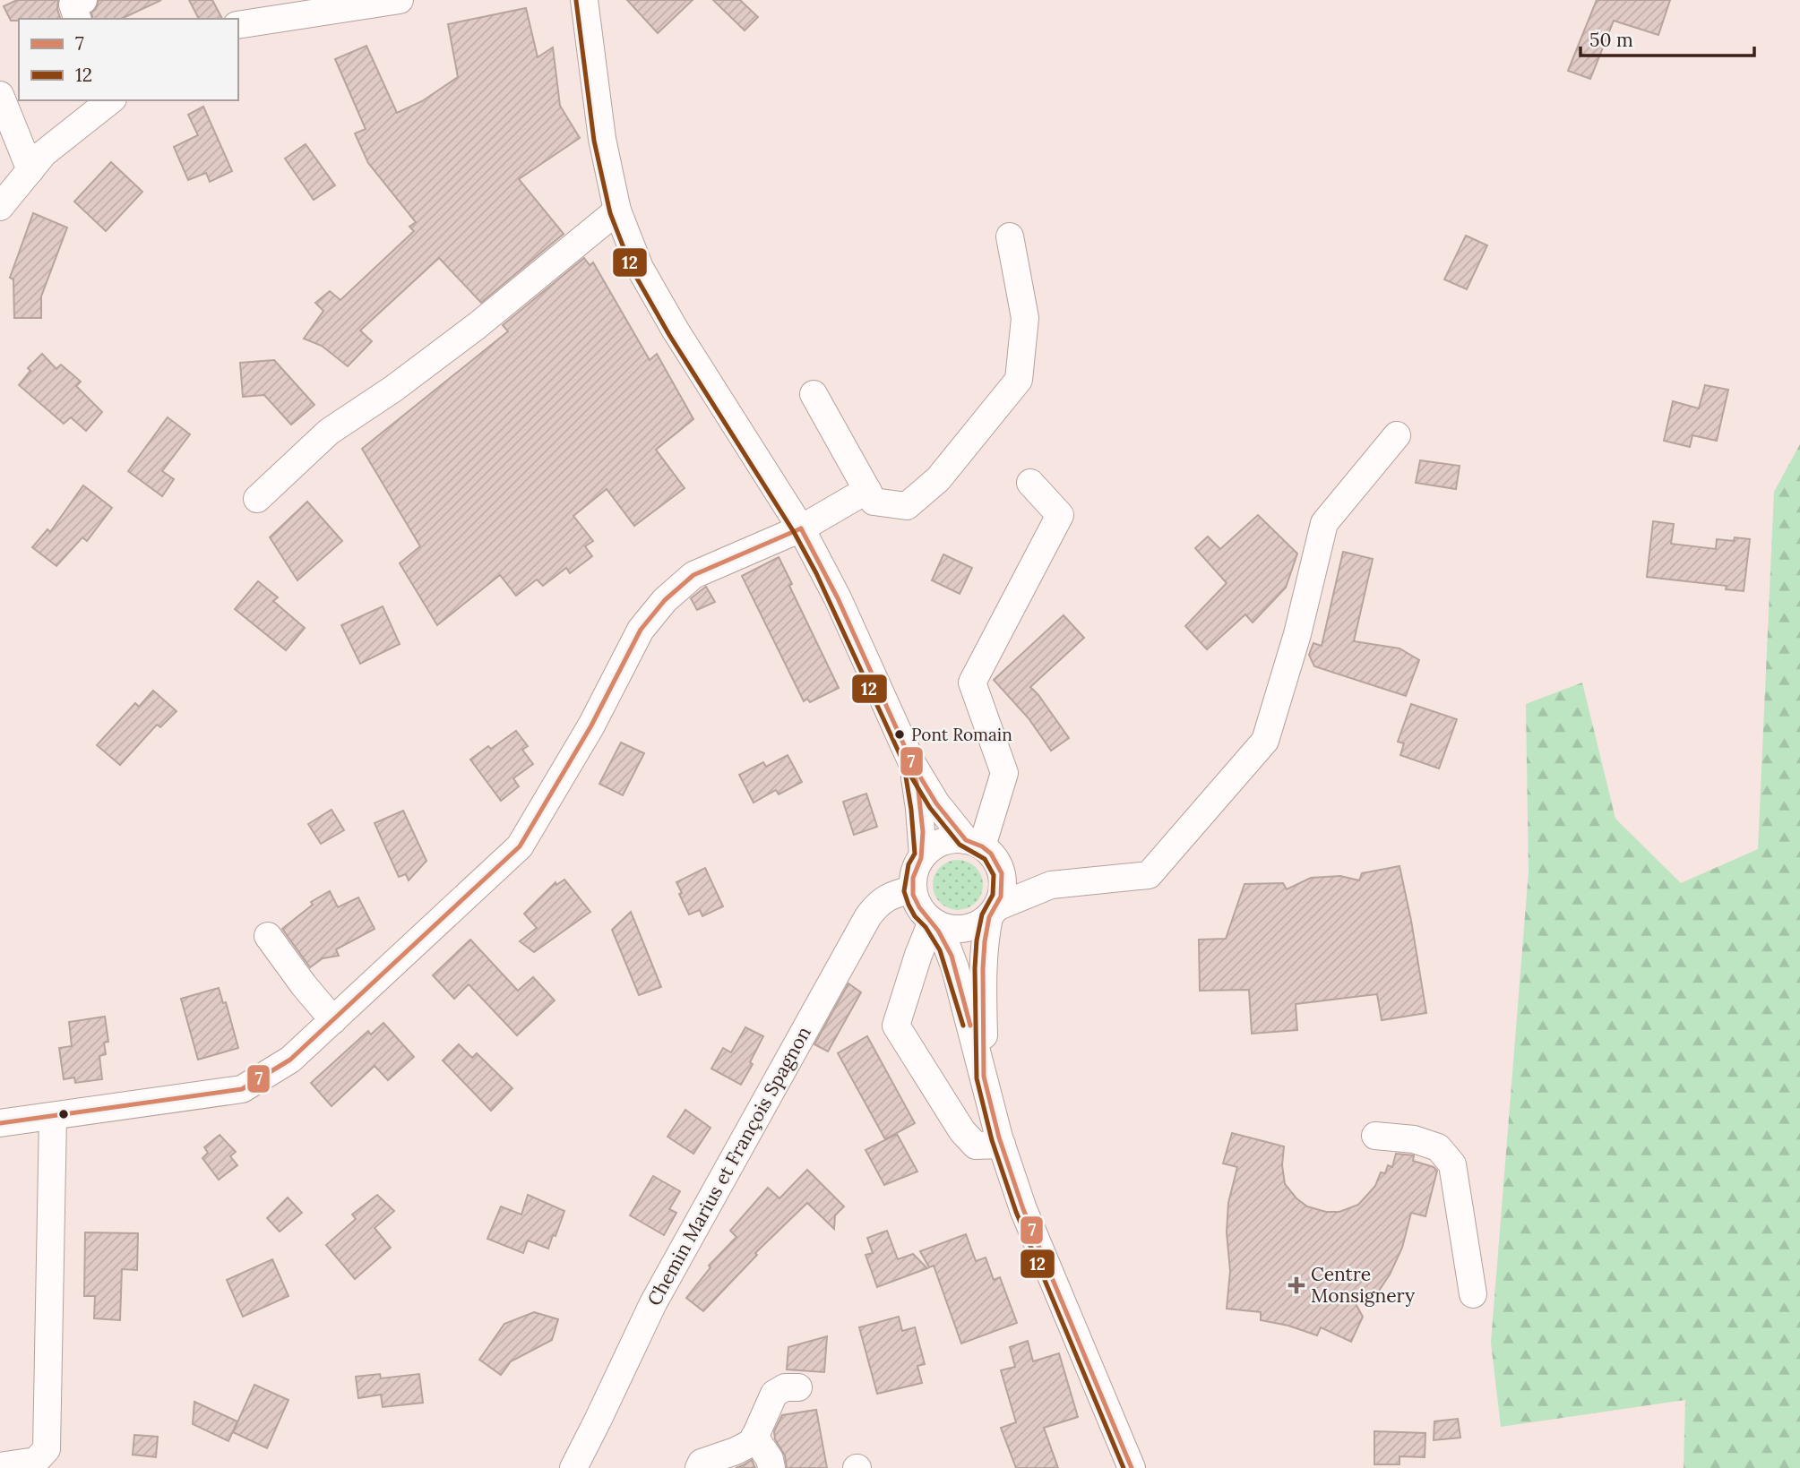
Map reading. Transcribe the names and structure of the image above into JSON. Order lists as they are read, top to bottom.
{
  "streets": {
    "street": ["Chemin Marius et François Spagnon"]
  },
  "places": {
    "other": ["Pont Romain"],
    "health": ["Centre Monsignery"]
  },
  "lines": ["transit line 12", "transit line 7"],
  "legend": ["7", "12"],
  "scale_bar": "50 m"
}
